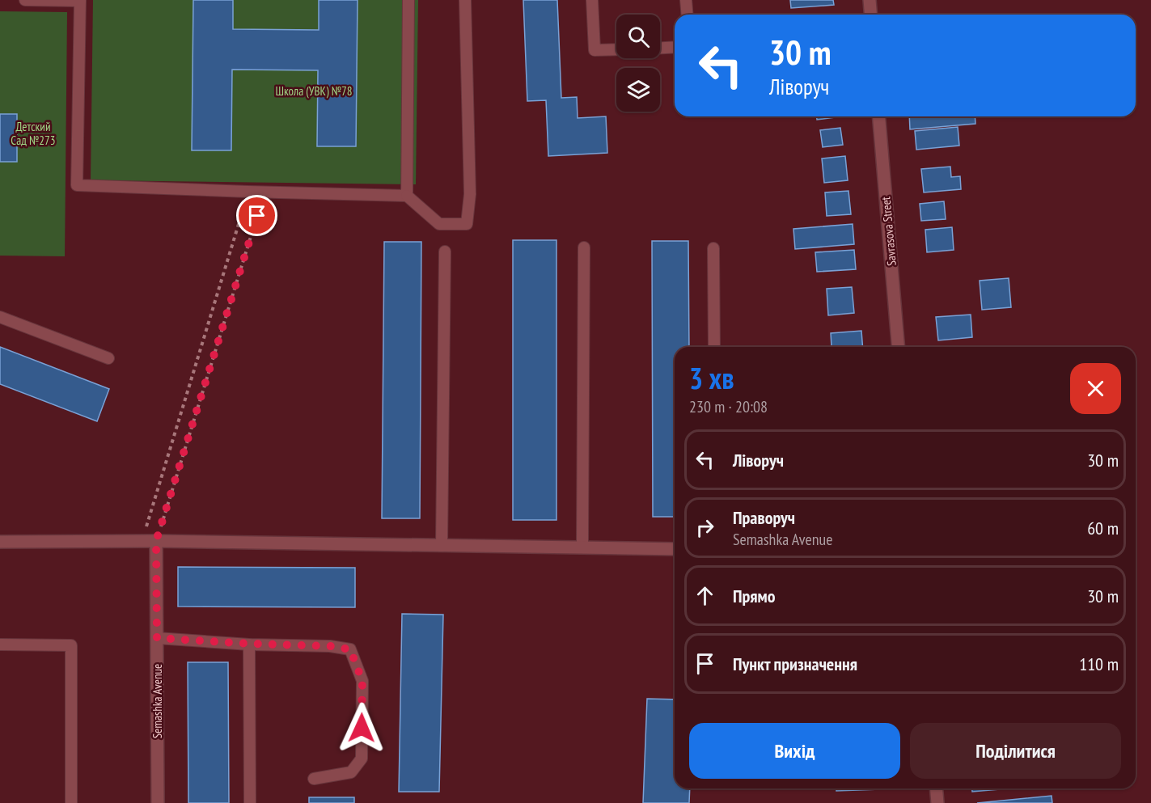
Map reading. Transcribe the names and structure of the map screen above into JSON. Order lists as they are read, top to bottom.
{
  "streets": {
    "street": ["Savrasova Street", "Semashka Avenue"]
  },
  "parks": ["Школа (УВК) №78", "Детский Сад №273"],
  "page": {
    "turn": ["30 m", "Ліворуч"],
    "heading": ["3 хв", "230 m · 20:08"],
    "list": [
      {
        "name": "Ліворуч",
        "value": "30 m"
      },
      {
        "name": "Праворуч",
        "note": "Semashka Avenue",
        "value": "60 m"
      },
      {
        "name": "Прямо",
        "value": "30 m"
      },
      {
        "name": "Пункт призначення",
        "value": "110 m"
      }
    ],
    "buttons": ["Вихід", "Поділитися"]
  }
}
